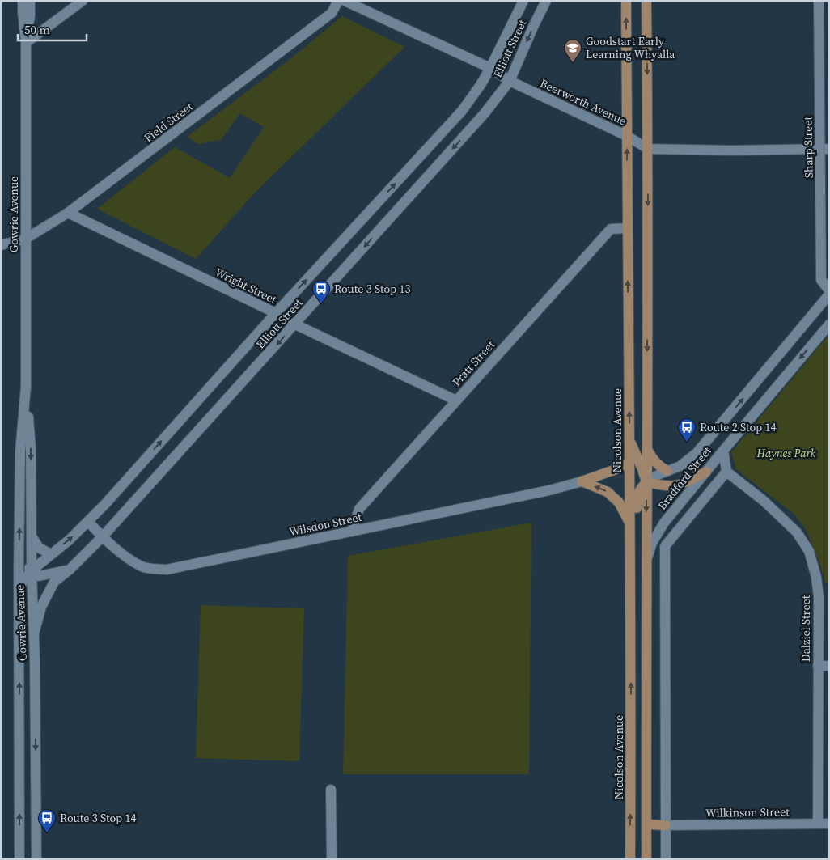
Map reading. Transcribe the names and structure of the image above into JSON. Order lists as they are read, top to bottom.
{
  "streets": {
    "main road": ["Nicolson Avenue"],
    "street": [
      "Elliott Street",
      "Beerworth Avenue",
      "Field Street",
      "Sharp Street",
      "Gowrie Avenue",
      "Wright Street",
      "Pratt Street",
      "Bradford Street",
      "Wilsdon Street",
      "Dalziel Street",
      "Wilkinson Street"
    ]
  },
  "crossings": [
    ["Elliott Street", "Beerworth Avenue"],
    ["Elliott Street", "Gowrie Avenue"],
    ["Elliott Street", "Wright Street"],
    ["Elliott Street", "Wilsdon Street"],
    ["Beerworth Avenue", "Nicolson Avenue"],
    ["Field Street", "Gowrie Avenue"],
    ["Field Street", "Wright Street"],
    ["Wright Street", "Pratt Street"],
    ["Pratt Street", "Nicolson Avenue"],
    ["Pratt Street", "Wilsdon Street"],
    ["Dalziel Street", "Wilkinson Street"]
  ],
  "parks": ["Haynes Park"],
  "places": {
    "school or university": ["Goodstart Early Learning Whyalla"],
    "bus stop": ["Route 3 Stop 13", "Route 2 Stop 14", "Route 3 Stop 14"]
  },
  "scale_bar": "50 m"
}
